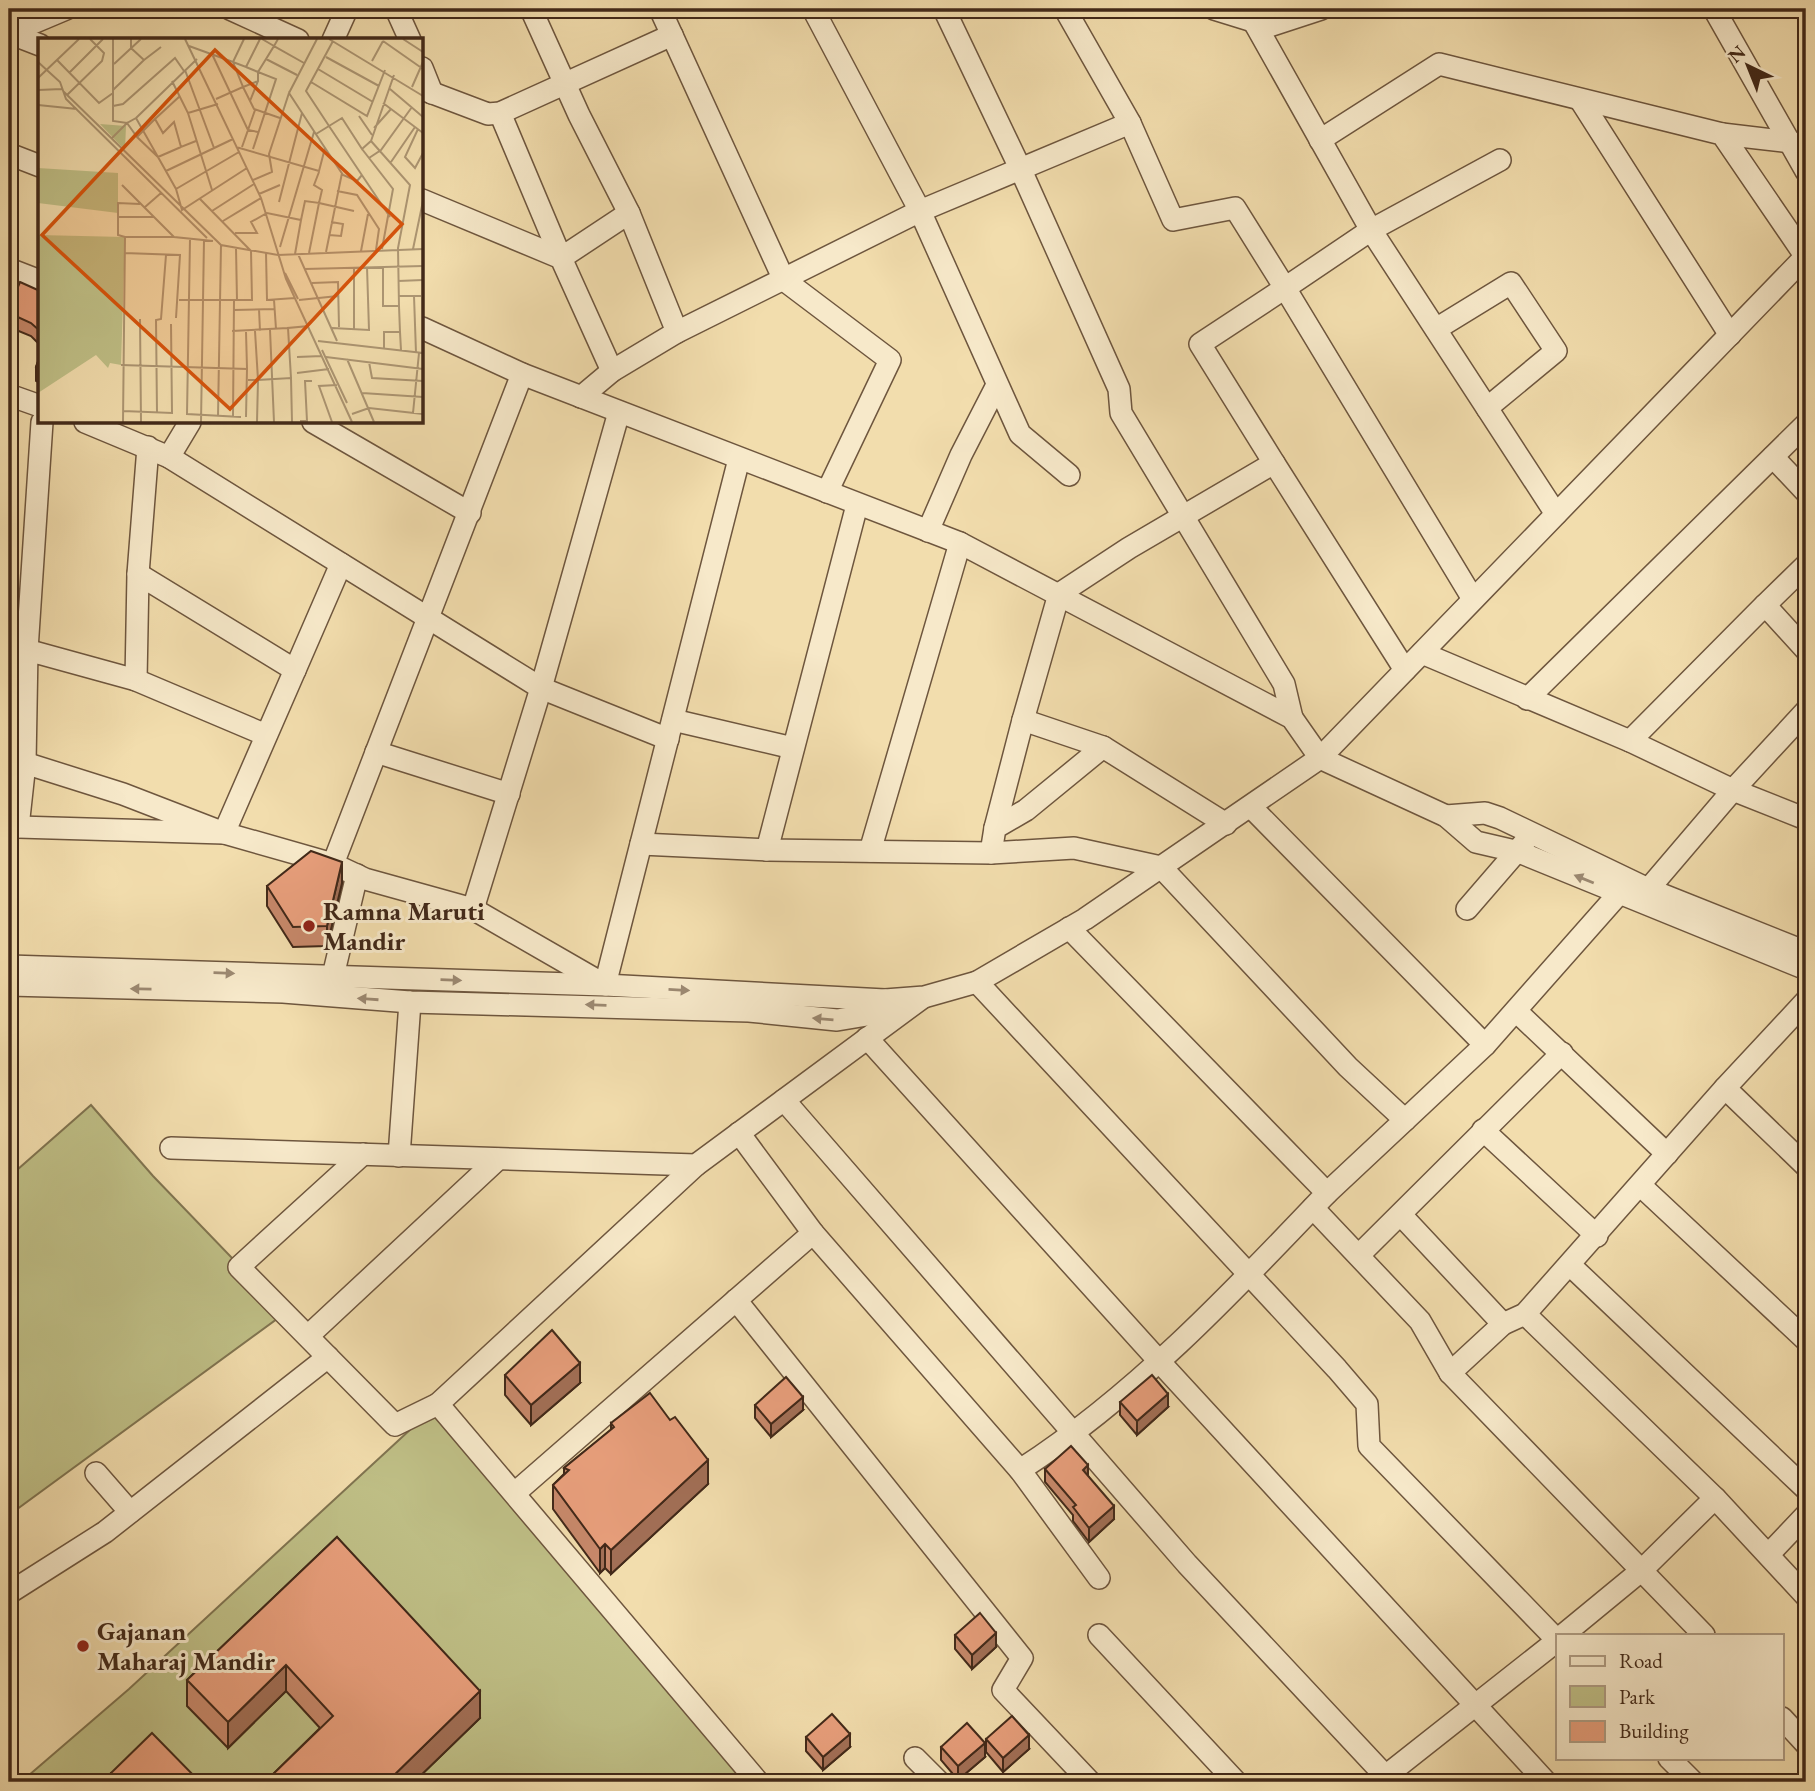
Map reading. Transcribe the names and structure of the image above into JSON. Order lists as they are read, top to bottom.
{
  "places": ["Ramna Maruti Mandir", "Gajanan Maharaj Mandir"],
  "legend": ["Road", "Park", "Building"],
  "north": "top left"
}
